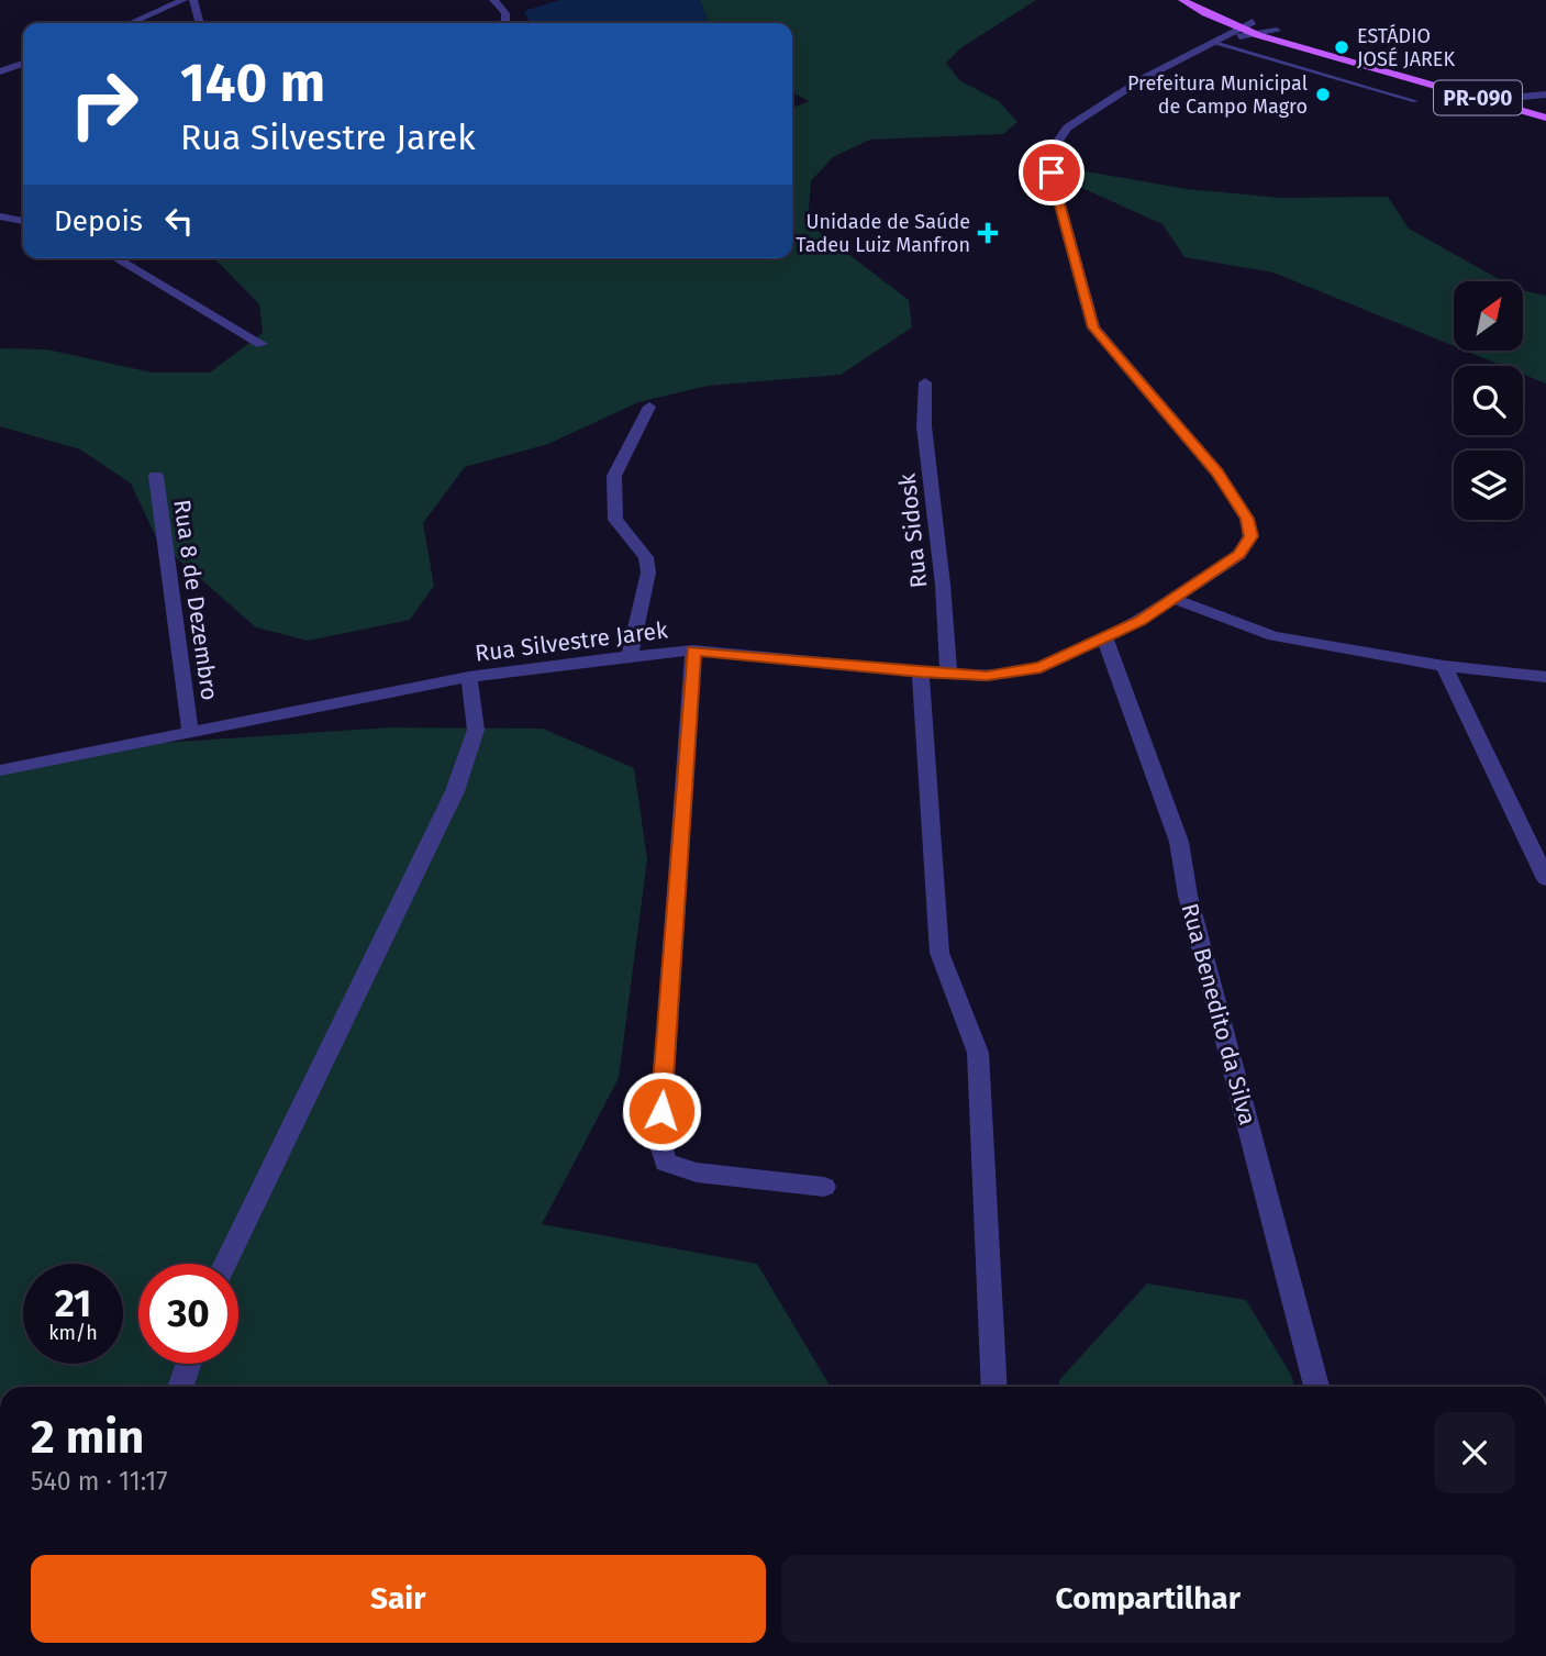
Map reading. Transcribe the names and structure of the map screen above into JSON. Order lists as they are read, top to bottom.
{
  "streets": {
    "main road": ["PR-090"],
    "street": [
      "Rua Sidosk",
      "Rua 8 de Dezembro",
      "Rua Silvestre Jarek",
      "Rua Benedito da Silva"
    ]
  },
  "crossings": [
    ["PR-090", "Rua Silvestre Jarek"],
    ["Rua Sidosk", "Rua Silvestre Jarek"],
    ["Rua 8 de Dezembro", "Rua Silvestre Jarek"],
    ["Rua Silvestre Jarek", "Rua Benedito da Silva"]
  ],
  "places": {
    "other": ["ESTÁDIO JOSÉ JAREK", "Prefeitura Municipal de Campo Magro"],
    "health": ["Unidade de Saúde Tadeu Luiz Manfron"]
  },
  "north": "top right",
  "page": {
    "turn": ["140 m", "Rua Silvestre Jarek"],
    "then": "Depois",
    "speed": "21 km/h",
    "limit": "30",
    "heading": ["2 min", "540 m · 11:17"],
    "buttons": ["Sair", "Compartilhar"]
  }
}
